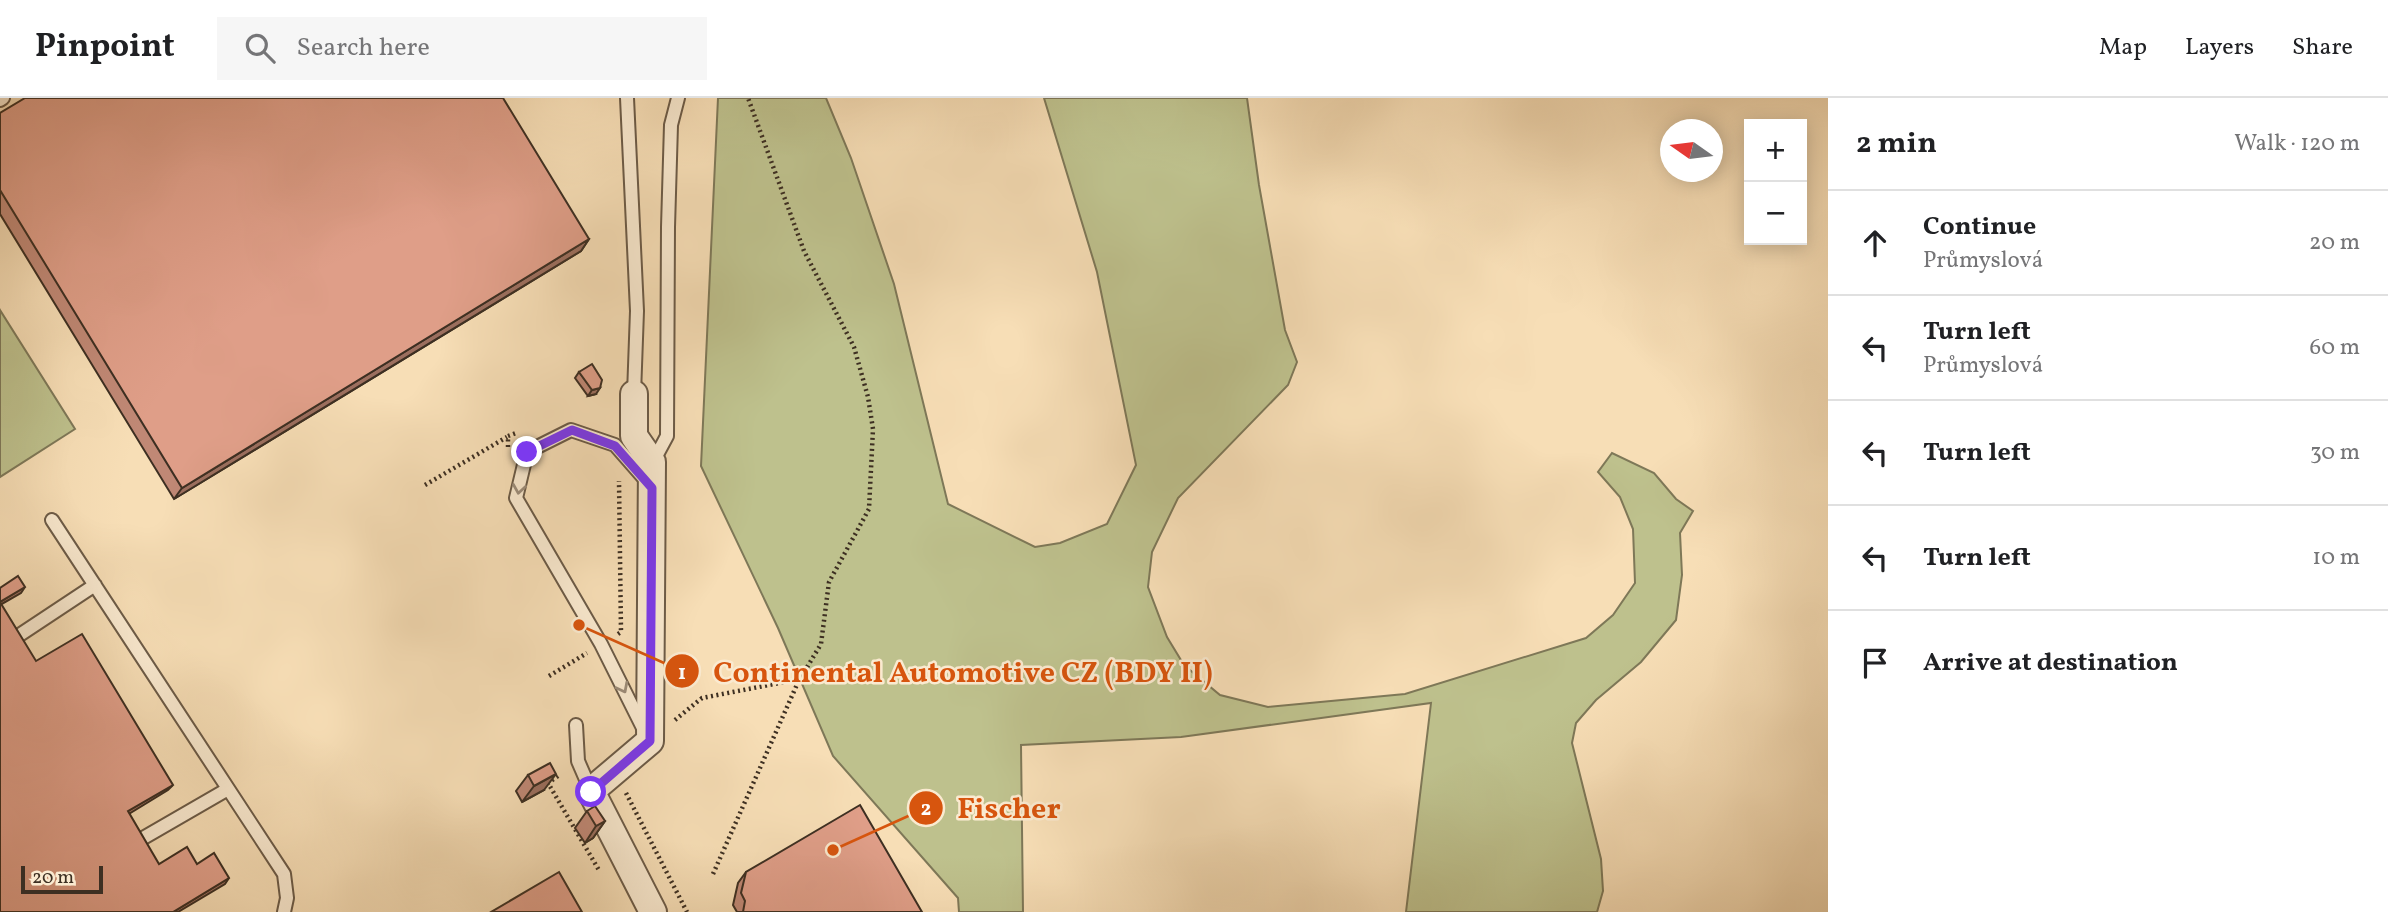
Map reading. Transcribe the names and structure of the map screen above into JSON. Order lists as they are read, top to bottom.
{
  "places": ["Continental Automotive CZ (BDY II)", "Fischer"],
  "scale_bar": "20 m",
  "north": "left",
  "page": {
    "header": "Pinpoint",
    "search": "Search here",
    "nav": ["Map", "Layers", "Share"],
    "heading": ["2 min", "Walk · 120 m"],
    "map_buttons": ["+", "−"],
    "list": [
      ["Continue", "Průmyslová", "20 m"],
      ["Turn left", "Průmyslová", "60 m"],
      ["Turn left", "30 m"],
      ["Turn left", "10 m"],
      "Arrive at destination"
    ],
    "scale": "20 m"
  }
}
